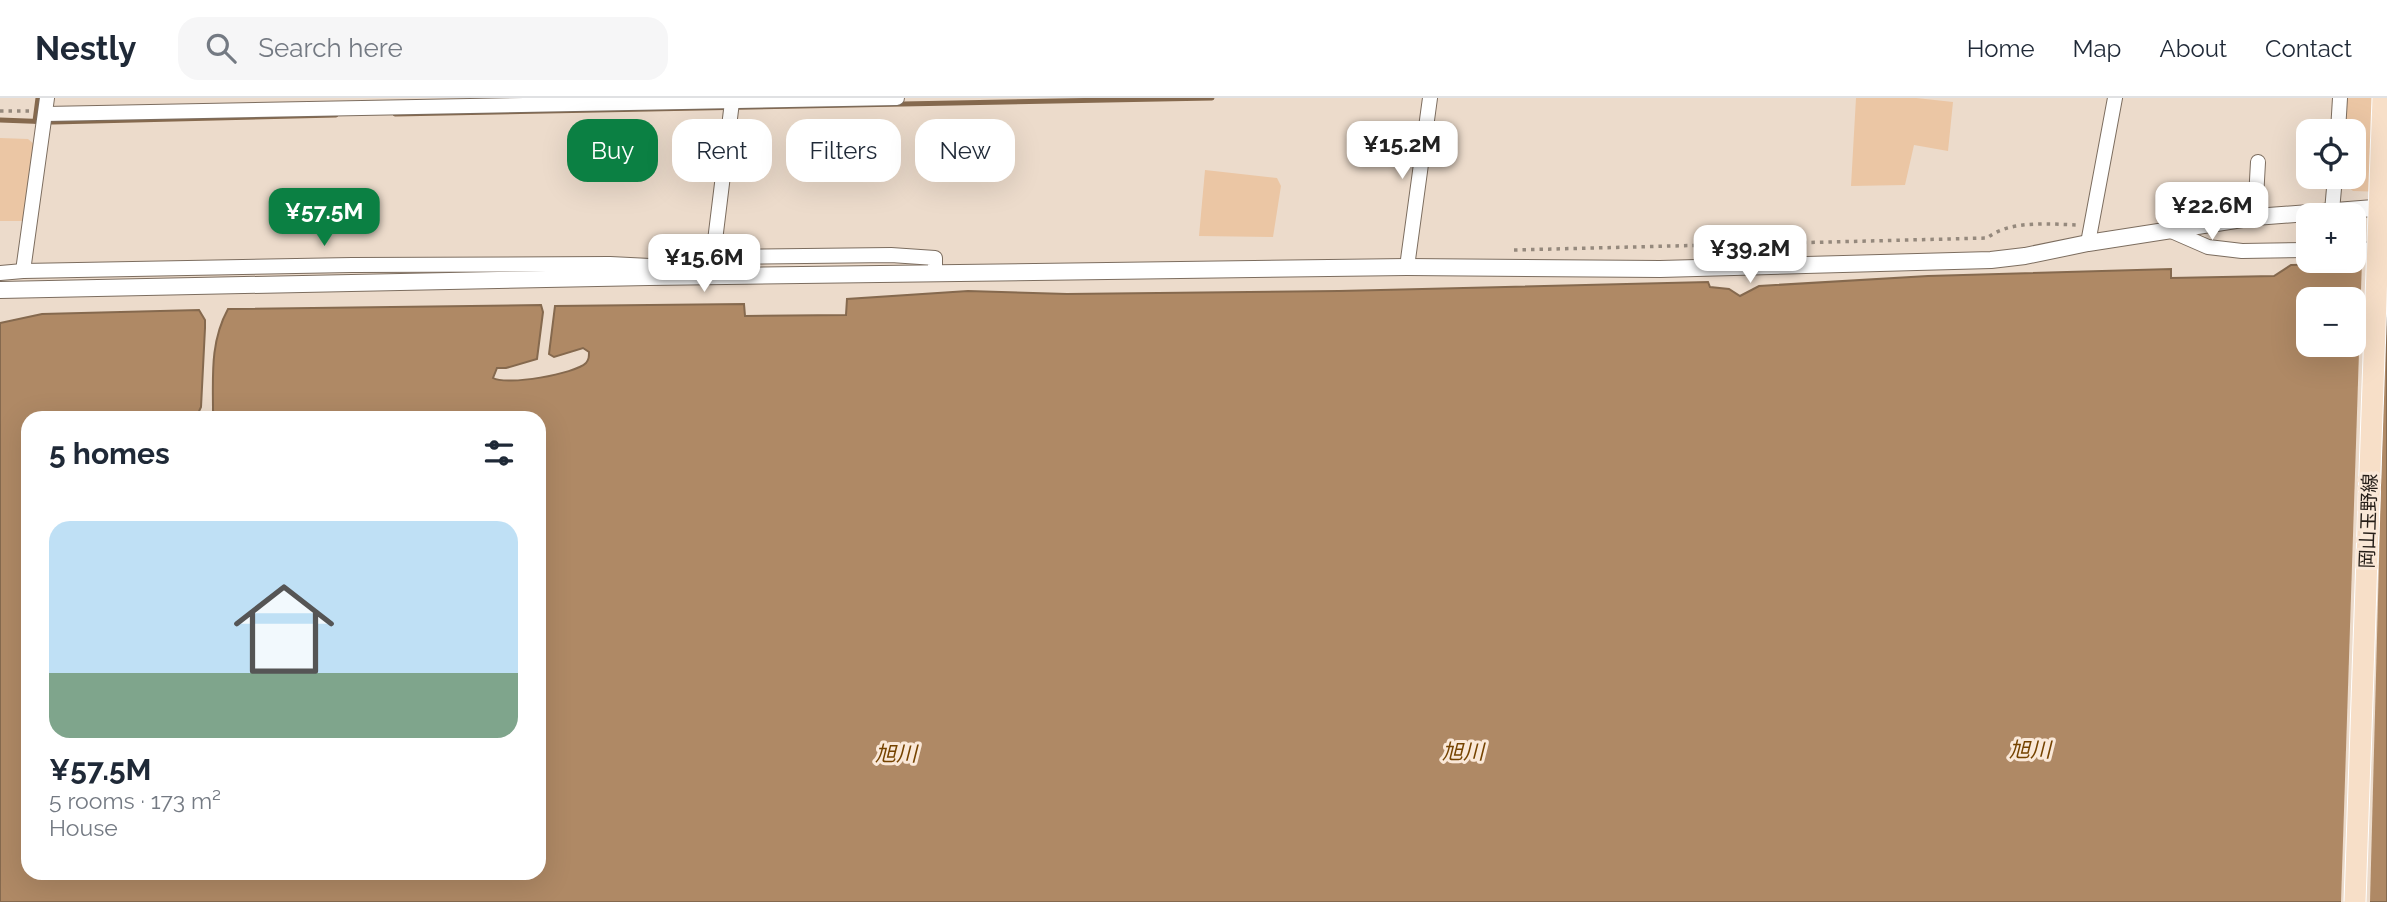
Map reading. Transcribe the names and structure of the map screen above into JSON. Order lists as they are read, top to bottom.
{
  "streets": {
    "main road": ["岡山玉野線"]
  },
  "water": ["旭川"],
  "page": {
    "header": "Nestly",
    "search": "Search here",
    "nav": [
      "Home",
      "Map",
      "About",
      "Contact"
    ],
    "map_buttons": ["+", "−"],
    "chip": [
      "Buy",
      "Rent",
      "Filters",
      "New"
    ],
    "price": [
      "¥15.2M",
      "¥22.6M",
      "¥57.5M",
      "¥39.2M",
      "¥15.6M"
    ],
    "heading": "5 homes",
    "list": [
      {
        "name": "¥57.5M",
        "note": "5 rooms · 173 m² · House"
      }
    ]
  }
}
